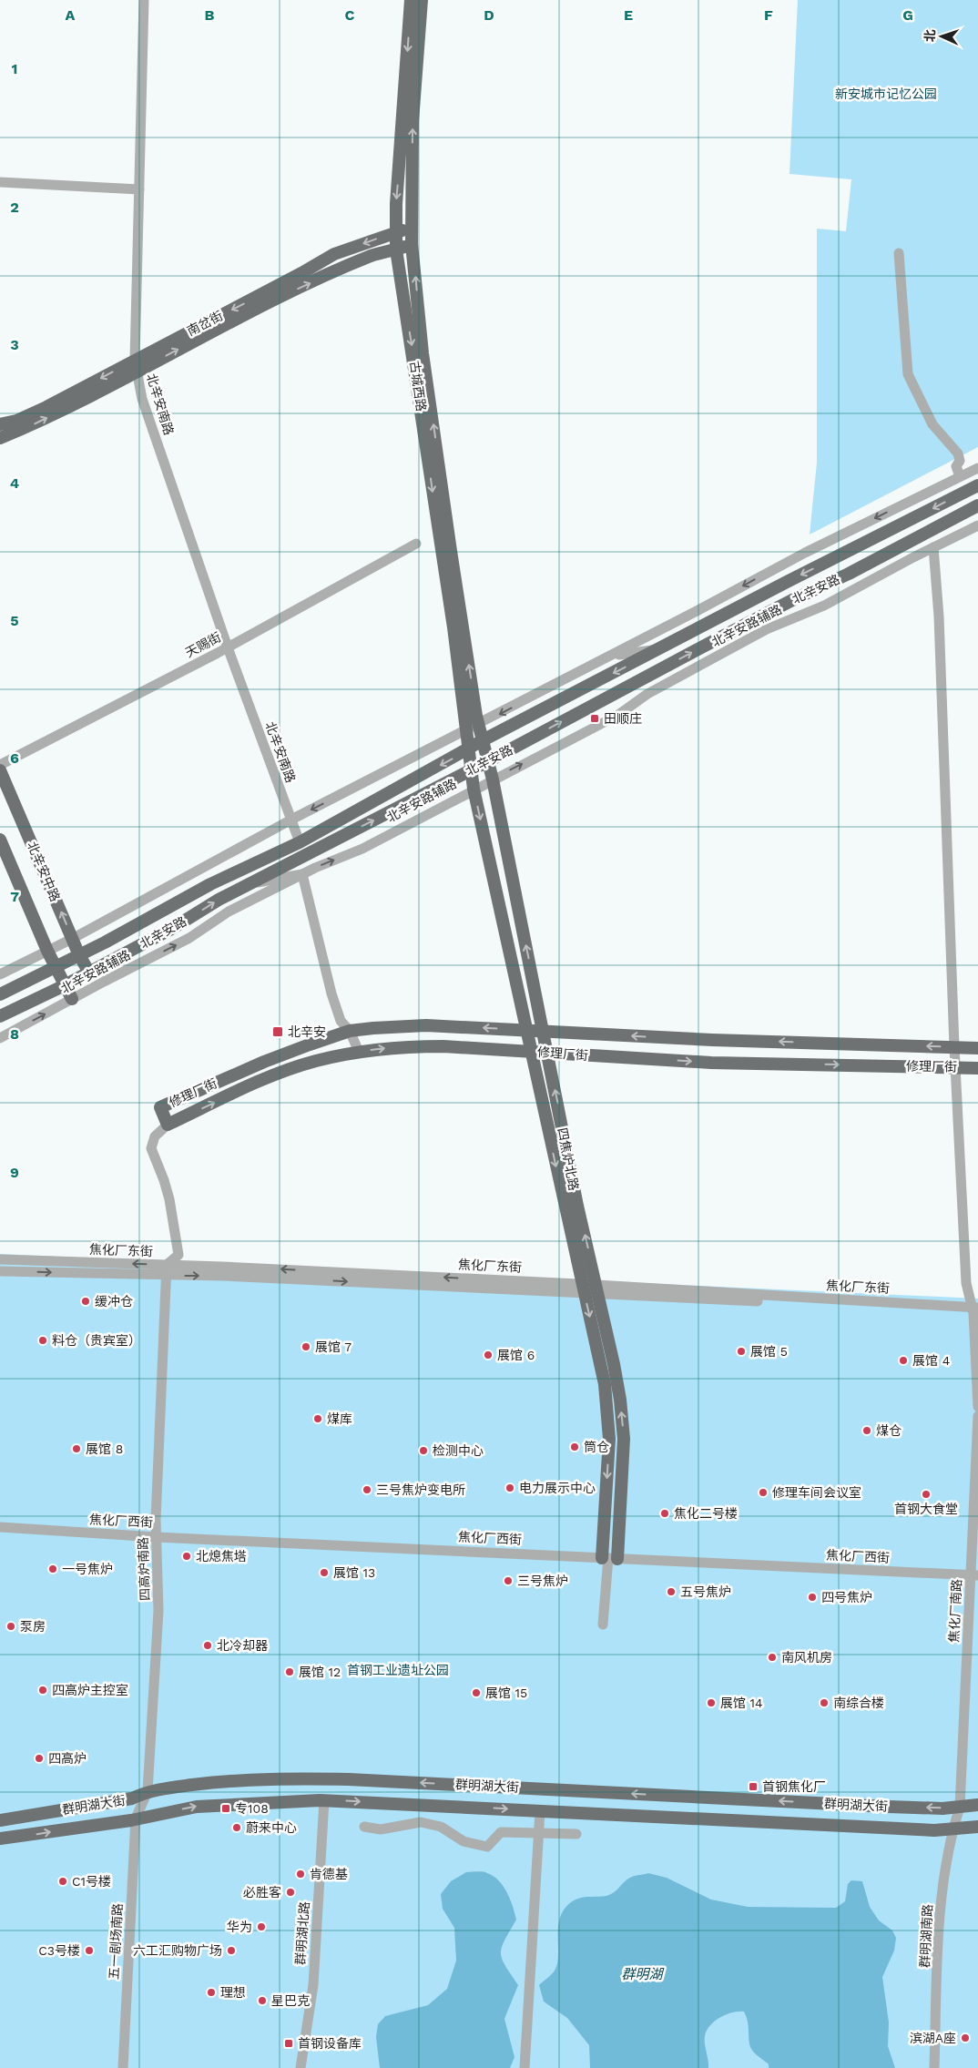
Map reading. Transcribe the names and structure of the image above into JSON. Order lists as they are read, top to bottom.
{
  "streets": {
    "main road": [
      "南岔街",
      "古城西路",
      "北辛安路",
      "北辛安中路",
      "修理厂街",
      "四焦炉北路",
      "群明湖大街"
    ],
    "street": [
      "北辛安南路",
      "北辛安路辅路",
      "天赐街",
      "焦化厂东街",
      "焦化厂西街",
      "四高炉南路",
      "焦化厂南路",
      "群明湖北路",
      "群明湖南路",
      "五一剧场南路"
    ]
  },
  "crossings": [
    ["南岔街", "古城西路"],
    ["南岔街", "北辛安南路"],
    ["古城西路", "北辛安路"],
    ["古城西路", "四焦炉北路"],
    ["北辛安南路", "北辛安路"],
    ["北辛安南路", "天赐街"],
    ["北辛安路", "北辛安中路"],
    ["北辛安路", "四焦炉北路"],
    ["北辛安路辅路", "四焦炉北路"],
    ["修理厂街", "四焦炉北路"],
    ["四焦炉北路", "焦化厂东街"],
    ["四焦炉北路", "焦化厂西街"],
    ["焦化厂东街", "四高炉南路"],
    ["焦化厂西街", "四高炉南路"],
    ["焦化厂西街", "焦化厂南路"],
    ["四高炉南路", "群明湖大街"],
    ["四高炉南路", "五一剧场南路"],
    ["焦化厂南路", "群明湖大街"],
    ["焦化厂南路", "群明湖南路"],
    ["群明湖大街", "群明湖北路"],
    ["群明湖大街", "群明湖南路"],
    ["群明湖大街", "五一剧场南路"]
  ],
  "water": ["群明湖"],
  "parks": ["新安城市记忆公园", "首钢工业遗址公园"],
  "places": {
    "transit": [
      "田顺庄",
      "北辛安",
      "首钢焦化厂",
      "专108",
      "首钢设备库"
    ],
    "other": [
      "缓冲仓",
      "料仓（贵宾室）",
      "展馆 7",
      "展馆 5",
      "展馆 6",
      "展馆 4",
      "煤库",
      "煤仓",
      "筒仓",
      "展馆 8",
      "检测中心",
      "电力展示中心",
      "三号焦炉变电所",
      "修理车间会议室",
      "首钢大食堂",
      "焦化二号楼",
      "北熄焦塔",
      "一号焦炉",
      "展馆 13",
      "三号焦炉",
      "五号焦炉",
      "四号焦炉",
      "泵房",
      "北冷却器",
      "南风机房",
      "展馆 12",
      "四高炉主控室",
      "展馆 15",
      "展馆 14",
      "南综合楼",
      "四高炉",
      "蔚来中心",
      "肯德基",
      "C1号楼",
      "必胜客",
      "华为",
      "C3号楼",
      "六工汇购物广场",
      "理想",
      "星巴克",
      "滨湖A座"
    ]
  },
  "north": "left",
  "grid": {
    "columns": [
      "A",
      "B",
      "C",
      "D",
      "E",
      "F",
      "G"
    ],
    "rows": [
      "1",
      "2",
      "3",
      "4",
      "5",
      "6",
      "7",
      "8",
      "9"
    ]
  }
}
